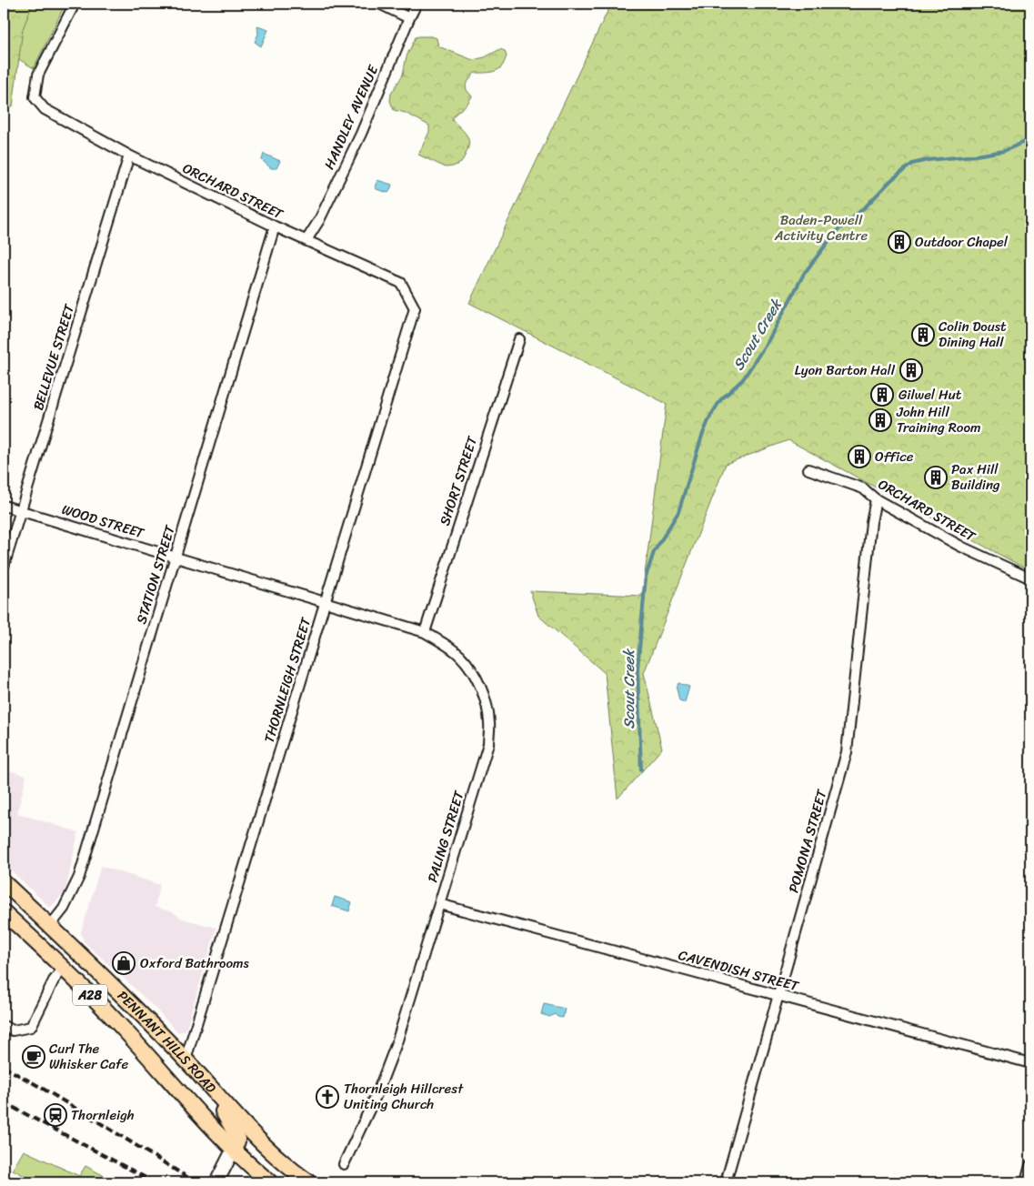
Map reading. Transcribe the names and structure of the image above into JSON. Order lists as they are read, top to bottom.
{
  "streets": {
    "highway": ["A28", "PENNANT HILLS ROAD"],
    "street": [
      "HANDLEY AVENUE",
      "ORCHARD STREET",
      "BELLEVUE STREET",
      "SHORT STREET",
      "WOOD STREET",
      "STATION STREET",
      "THORNLEIGH STREET",
      "PALING STREET",
      "POMONA STREET",
      "CAVENDISH STREET"
    ]
  },
  "crossings": [
    ["HANDLEY AVENUE", "ORCHARD STREET"],
    ["ORCHARD STREET", "BELLEVUE STREET"],
    ["ORCHARD STREET", "STATION STREET"],
    ["ORCHARD STREET", "THORNLEIGH STREET"],
    ["ORCHARD STREET", "POMONA STREET"],
    ["BELLEVUE STREET", "WOOD STREET"],
    ["SHORT STREET", "PALING STREET"],
    ["WOOD STREET", "STATION STREET"],
    ["WOOD STREET", "THORNLEIGH STREET"],
    ["WOOD STREET", "PALING STREET"],
    ["STATION STREET", "PENNANT HILLS ROAD"],
    ["THORNLEIGH STREET", "PALING STREET"],
    ["THORNLEIGH STREET", "PENNANT HILLS ROAD"],
    ["PALING STREET", "CAVENDISH STREET"],
    ["POMONA STREET", "CAVENDISH STREET"]
  ],
  "water": ["Scout Creek"],
  "parks": ["Baden-Powell Activity Centre"],
  "places": {
    "building": [
      "Outdoor Chapel",
      "Colin Doust Dining Hall",
      "Lyon Barton Hall",
      "Gilwel Hut",
      "John Hill Training Room",
      "Office",
      "Pax Hill Building"
    ],
    "shop": ["Oxford Bathrooms"],
    "cafe": ["Curl The Whisker Cafe"],
    "church": ["Thornleigh Hillcrest Uniting Church"],
    "station": ["Thornleigh"]
  }
}
